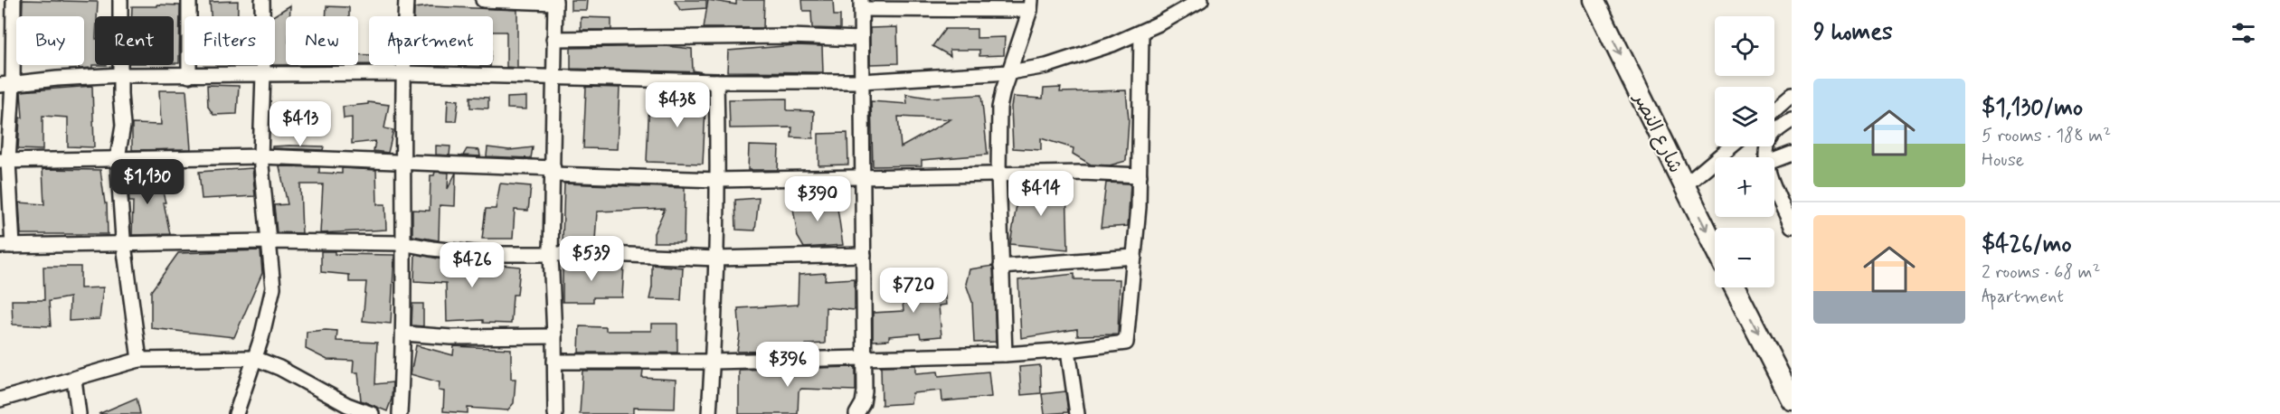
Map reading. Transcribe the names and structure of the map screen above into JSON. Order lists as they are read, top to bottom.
{
  "streets": {
    "main road": ["شارع النصر"]
  },
  "one_way": ["شارع النصر"],
  "page": {
    "heading": "9 homes",
    "map_buttons": ["+", "−"],
    "chip": [
      "Buy",
      "Rent",
      "Filters",
      "New",
      "Apartment"
    ],
    "list": [
      {
        "name": "$1,130/mo",
        "note": "5 rooms · 188 m² · House"
      },
      {
        "name": "$426/mo",
        "note": "2 rooms · 68 m² · Apartment"
      }
    ],
    "price": [
      "$438",
      "$413",
      "$1,130",
      "$414",
      "$390",
      "$539",
      "$426",
      "$720",
      "$396"
    ]
  }
}
